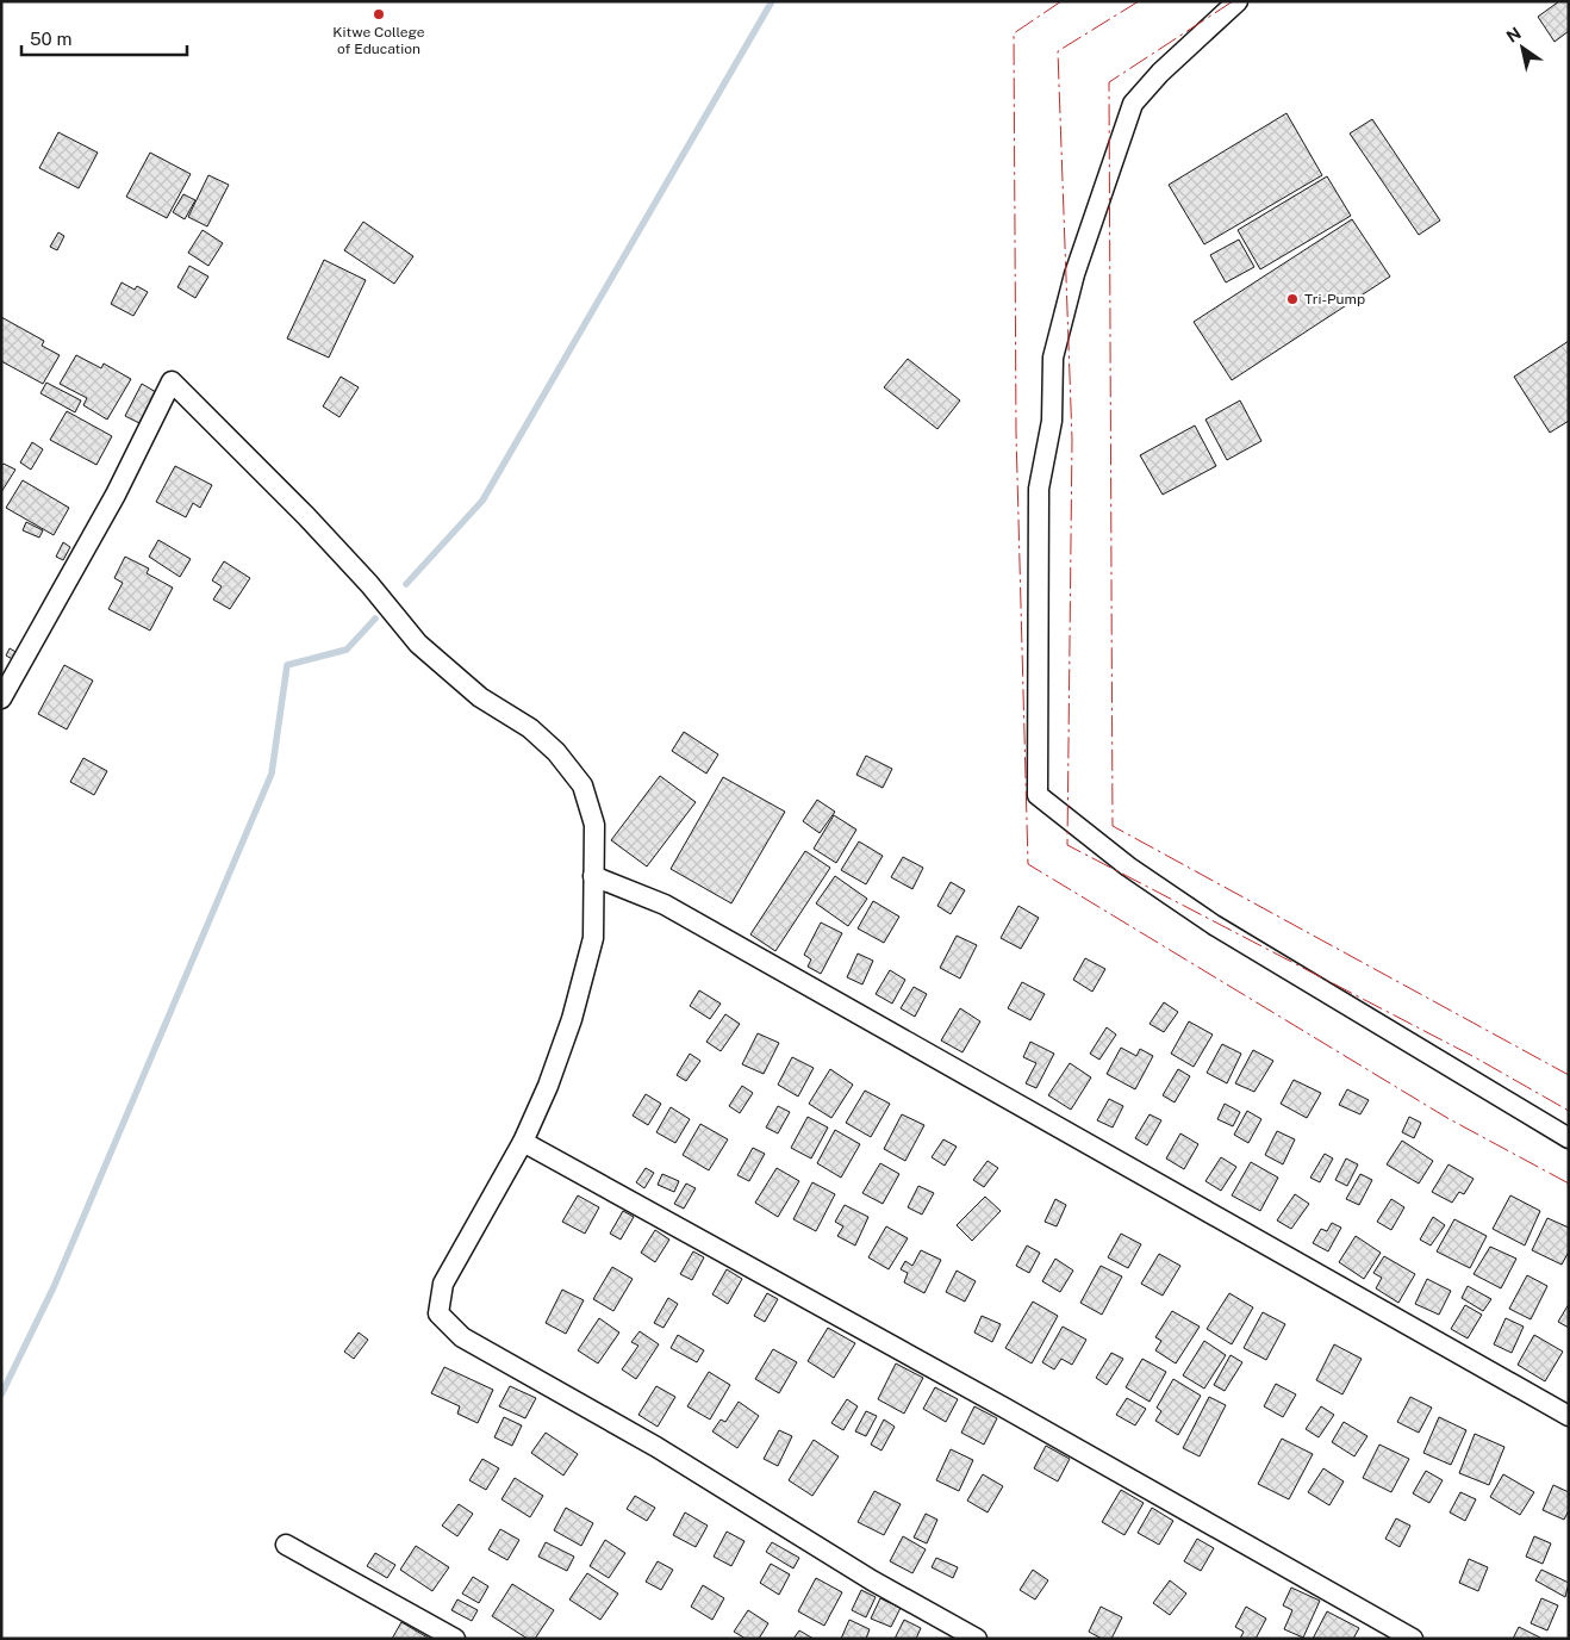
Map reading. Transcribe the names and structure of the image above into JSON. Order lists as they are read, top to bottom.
{
  "places": ["Kitwe College of Education", "Tri-Pump"],
  "scale_bar": "50 m",
  "north": "top left"
}
